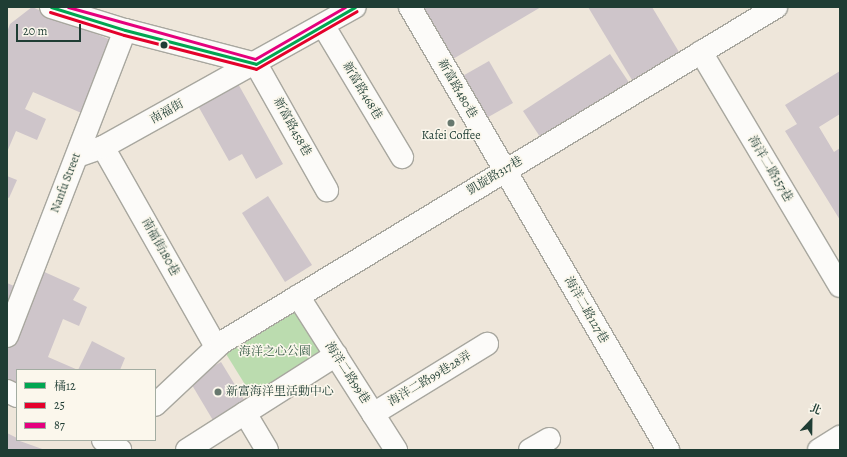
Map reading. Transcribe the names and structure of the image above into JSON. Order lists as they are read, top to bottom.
{
  "streets": {
    "street": [
      "新富路480巷",
      "新富路468巷",
      "南福街",
      "新富路458巷",
      "海洋二路157巷",
      "凱旋路317巷",
      "Nanfu Street",
      "南福街180巷",
      "海洋二路127巷",
      "海洋二路99巷",
      "海洋二路99巷28弄"
    ]
  },
  "crossings": [
    ["新富路480巷", "凱旋路317巷"],
    ["新富路480巷", "海洋二路127巷"],
    ["新富路468巷", "南福街"],
    ["南福街", "新富路458巷"],
    ["南福街", "Nanfu Street"],
    ["南福街", "南福街180巷"],
    ["海洋二路157巷", "凱旋路317巷"],
    ["凱旋路317巷", "南福街180巷"],
    ["凱旋路317巷", "海洋二路127巷"],
    ["凱旋路317巷", "海洋二路99巷"],
    ["海洋二路99巷", "海洋二路99巷28弄"]
  ],
  "parks": ["海洋之心公園"],
  "places": ["Kafei Coffee", "新富海洋里活動中心"],
  "lines": ["transit line 橘12", "transit line 87", "transit line 25"],
  "legend": ["橘12", "25", "87"],
  "scale_bar": "20 m",
  "north": "top"
}
